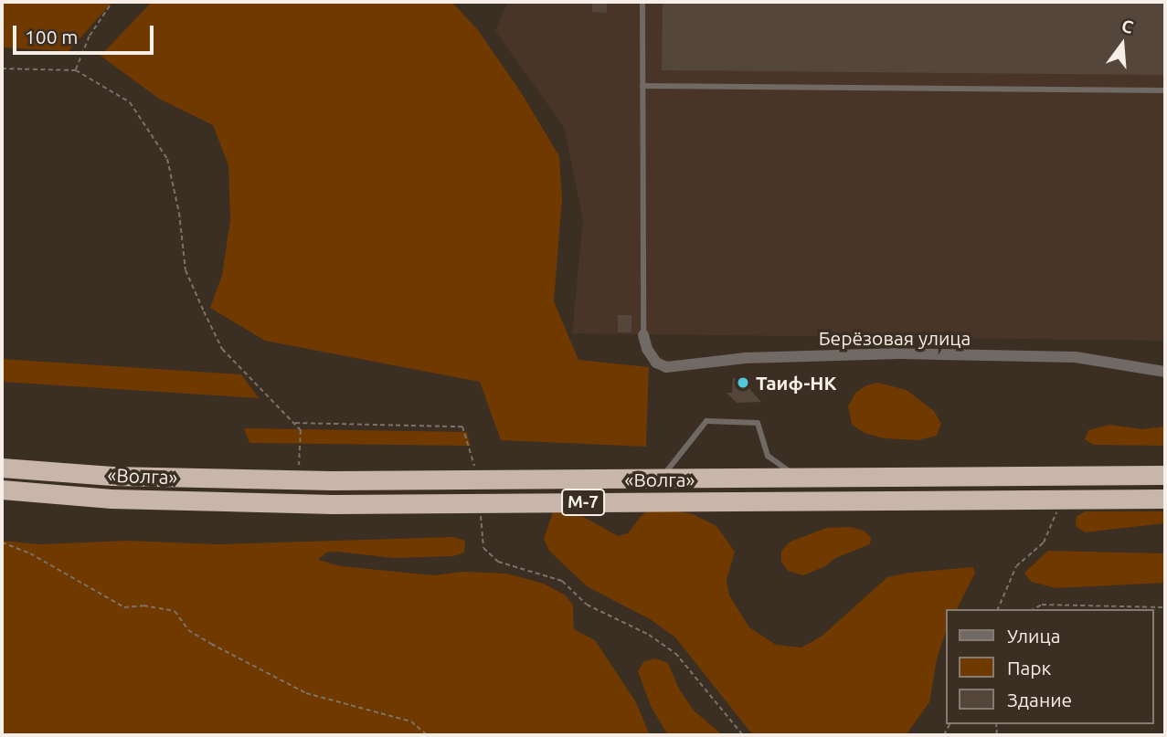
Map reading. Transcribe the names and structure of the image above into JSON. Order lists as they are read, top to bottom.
{
  "streets": {
    "highway": ["«Волга»", "М-7"],
    "street": ["Берёзовая улица"]
  },
  "places": ["Таиф-НК"],
  "legend": ["Улица", "Парк", "Здание"],
  "scale_bar": "100 m",
  "north": "top"
}
